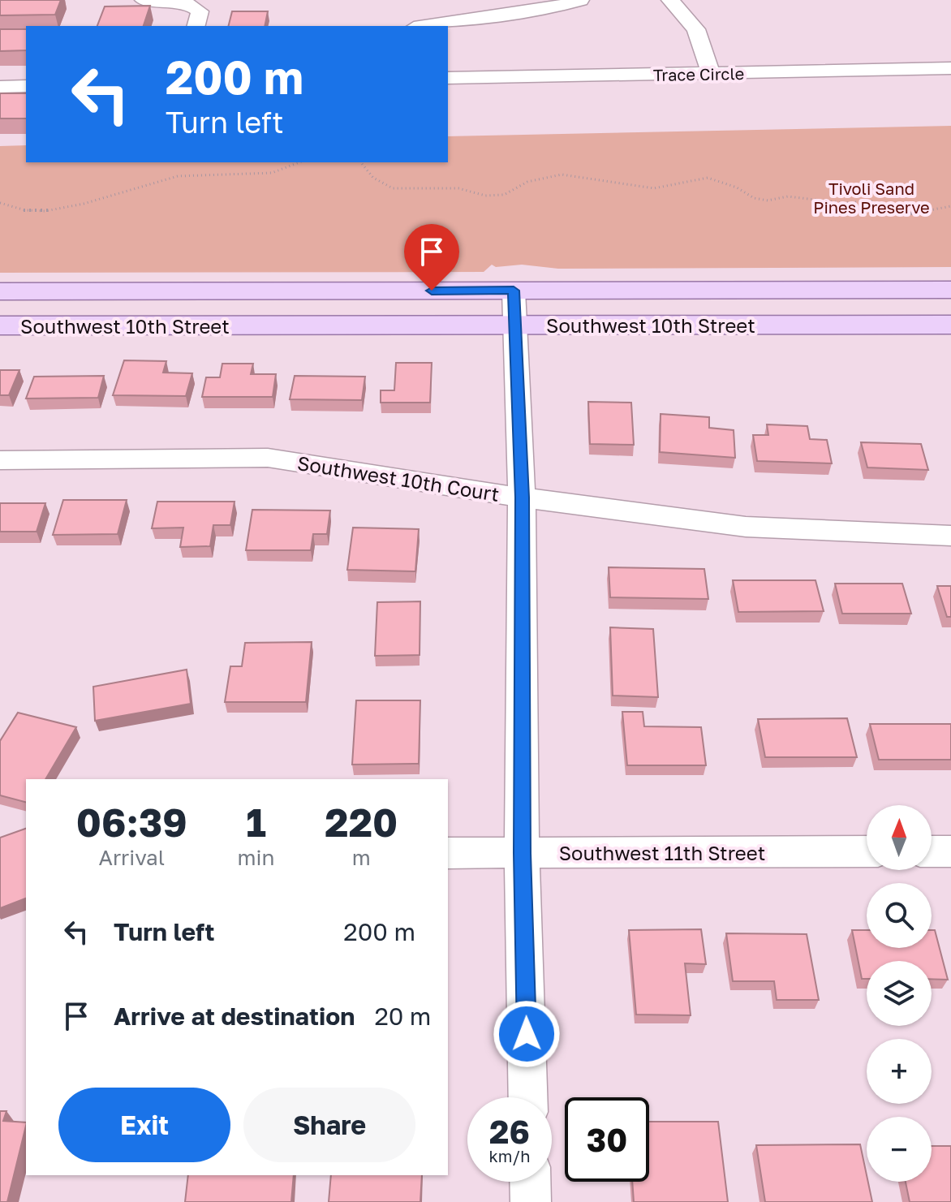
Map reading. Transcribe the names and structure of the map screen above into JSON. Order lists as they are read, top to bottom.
{
  "streets": {
    "main road": ["Southwest 10th Street"],
    "street": ["Trace Circle", "Southwest 10th Court", "Southwest 11th Street"]
  },
  "parks": ["Tivoli Sand Pines Preserve"],
  "north": "top",
  "page": {
    "turn": ["200 m", "Turn left"],
    "eta": [
      "06:39",
      "Arrival",
      "1",
      "min",
      "220",
      "m"
    ],
    "map_buttons": ["+", "−"],
    "list": [
      {
        "name": "Turn left",
        "value": "200 m"
      },
      {
        "name": "Arrive at destination",
        "value": "20 m"
      }
    ],
    "buttons": ["Exit", "Share"],
    "speed": "26 km/h",
    "limit": "30"
  }
}
